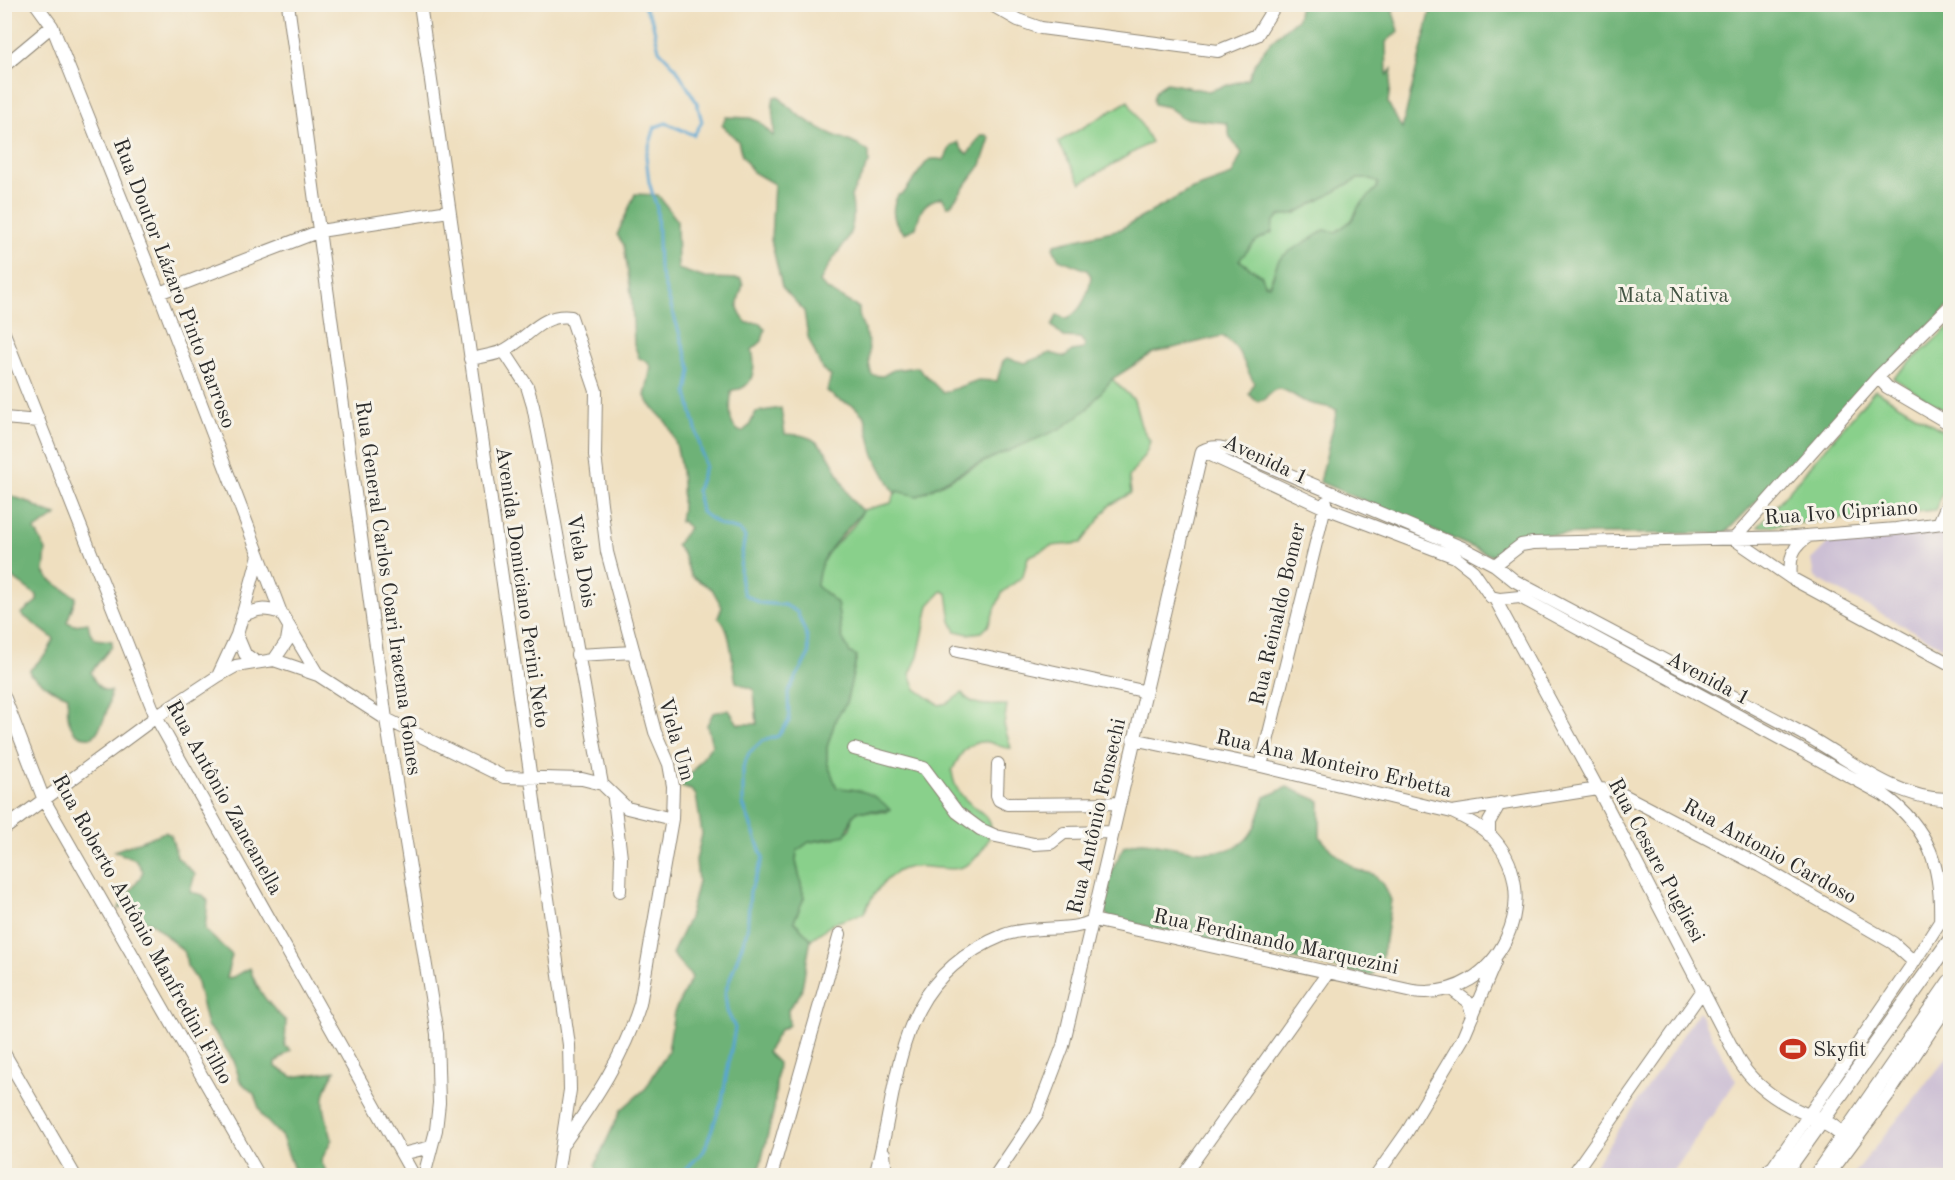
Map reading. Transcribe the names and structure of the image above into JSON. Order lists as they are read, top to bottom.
{
  "streets": {
    "street": [
      "Rua Doutor Lázaro Pinto Barroso",
      "Avenida 1",
      "Rua Ivo Cipriano",
      "Viela Dois",
      "Avenida Domiciano Perini Neto",
      "Rua General Carlos Coari Iracema Gomes",
      "Rua Reinaldo Bomer",
      "Viela Um",
      "Rua Ana Monteiro Erbetta",
      "Rua Antônio Zancanella",
      "Rua Antônio Fonsechi",
      "Rua Antonio Cardoso",
      "Rua Cesare Pugliesi",
      "Rua Roberto Antônio Manfredini Filho",
      "Rua Ferdinando Marquezini"
    ]
  },
  "crossings": [
    ["Rua Doutor Lázaro Pinto Barroso", "Viela Dois"],
    ["Rua Doutor Lázaro Pinto Barroso", "Avenida Domiciano Perini Neto"],
    ["Rua Doutor Lázaro Pinto Barroso", "Rua General Carlos Coari Iracema Gomes"],
    ["Rua Doutor Lázaro Pinto Barroso", "Rua Antônio Zancanella"],
    ["Rua Doutor Lázaro Pinto Barroso", "Rua Roberto Antônio Manfredini Filho"],
    ["Avenida 1", "Rua Ivo Cipriano"],
    ["Avenida 1", "Rua Reinaldo Bomer"],
    ["Avenida 1", "Rua Antônio Fonsechi"],
    ["Avenida 1", "Rua Cesare Pugliesi"],
    ["Viela Dois", "Viela Um"],
    ["Avenida Domiciano Perini Neto", "Viela Um"],
    ["Rua Reinaldo Bomer", "Rua Ana Monteiro Erbetta"],
    ["Rua Ana Monteiro Erbetta", "Rua Antônio Fonsechi"],
    ["Rua Ana Monteiro Erbetta", "Rua Antonio Cardoso"],
    ["Rua Ana Monteiro Erbetta", "Rua Cesare Pugliesi"],
    ["Rua Antônio Fonsechi", "Rua Ferdinando Marquezini"],
    ["Rua Antonio Cardoso", "Rua Cesare Pugliesi"]
  ],
  "parks": ["Mata Nativa"],
  "places": {
    "sports": ["Skyfit"]
  }
}
